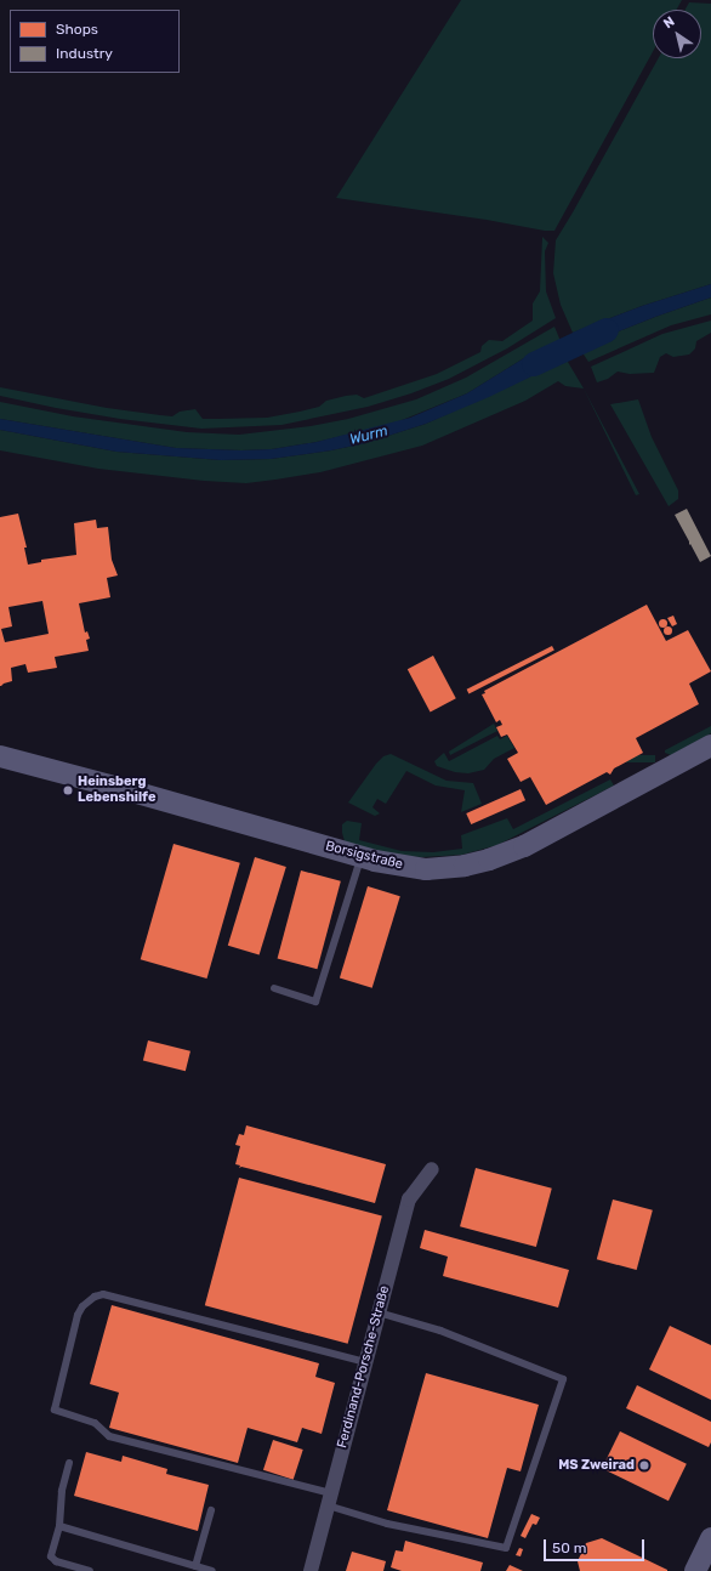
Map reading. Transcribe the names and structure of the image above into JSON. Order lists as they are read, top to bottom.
{
  "streets": {
    "street": ["Borsigstraße", "Ferdinand-Porsche-Straße"]
  },
  "water": ["Wurm"],
  "places": ["Heinsberg Lebenshilfe", "MS Zweirad"],
  "legend": ["Shops", "Industry"],
  "scale_bar": "50 m",
  "north": "top left"
}
